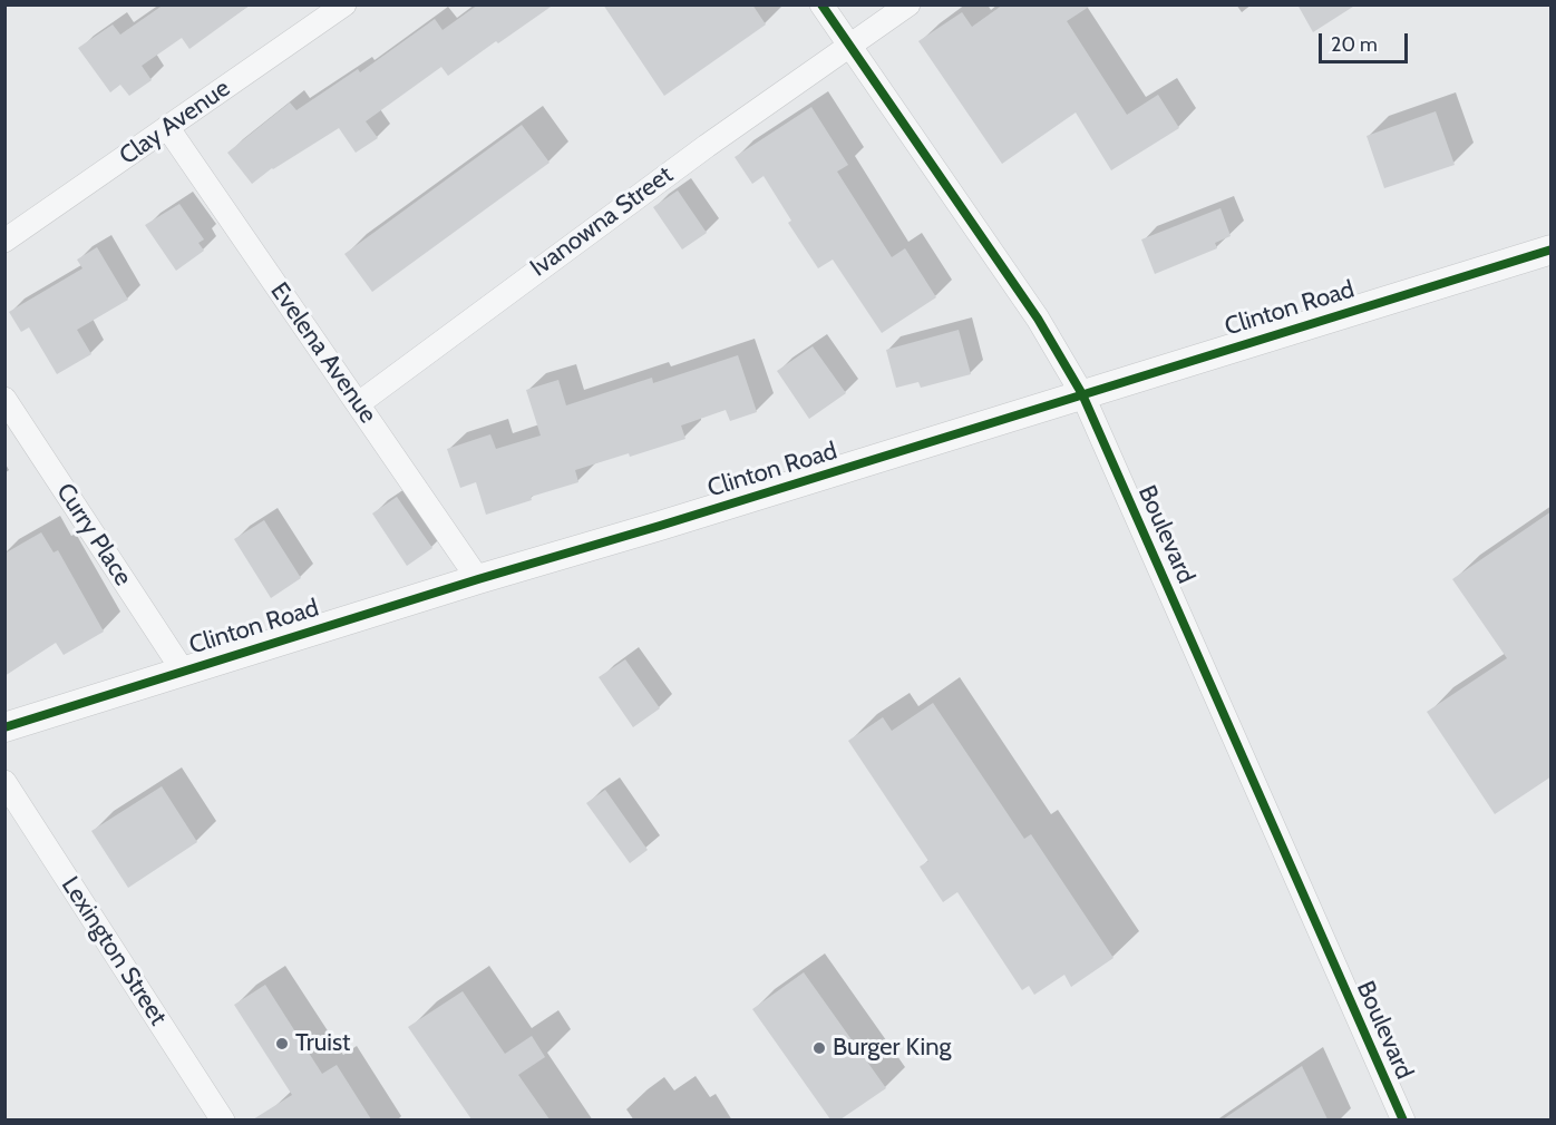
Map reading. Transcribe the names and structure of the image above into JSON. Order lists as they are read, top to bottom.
{
  "streets": {
    "street": [
      "Clay Avenue",
      "Ivanowna Street",
      "Clinton Road",
      "Evelena Avenue",
      "Curry Place",
      "Boulevard",
      "Lexington Street"
    ]
  },
  "crossings": [
    ["Clay Avenue", "Evelena Avenue"],
    ["Ivanowna Street", "Evelena Avenue"],
    ["Ivanowna Street", "Boulevard"],
    ["Clinton Road", "Evelena Avenue"],
    ["Clinton Road", "Curry Place"],
    ["Clinton Road", "Boulevard"]
  ],
  "places": ["Truist", "Burger King"],
  "scale_bar": "20 m"
}
